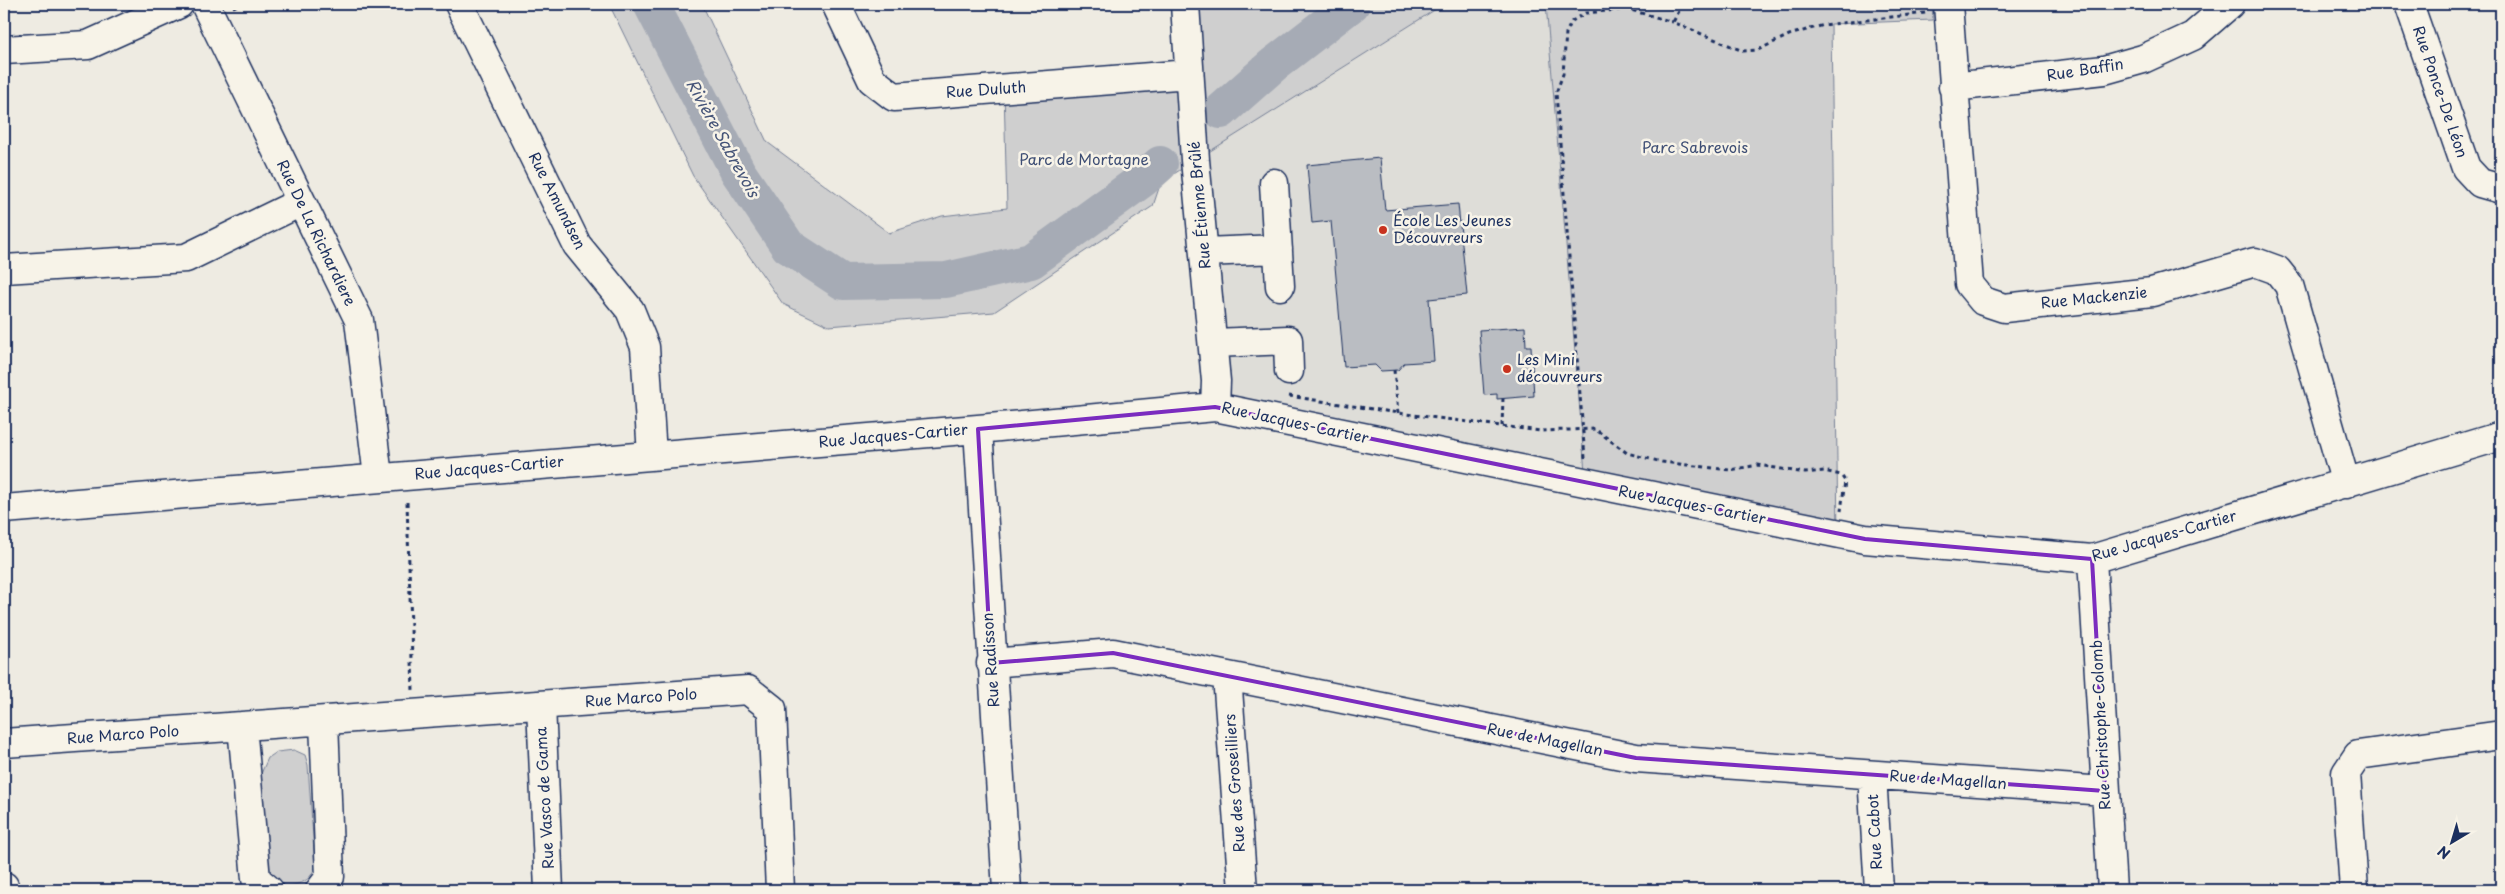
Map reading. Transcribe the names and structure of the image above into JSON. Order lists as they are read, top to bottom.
{
  "streets": {
    "street": [
      "Rue Baffin",
      "Rue Duluth",
      "Rue Ponce-De Léon",
      "Rue Amundsen",
      "Rue Étienne Brûlé",
      "Rue De La Richardiere",
      "Rue Mackenzie",
      "Rue Jacques-Cartier",
      "Rue Radisson",
      "Rue Marco Polo",
      "Rue Christophe-Colomb",
      "Rue de Magellan",
      "Rue des Groseilliers",
      "Rue Vasco de Gama",
      "Rue Cabot"
    ]
  },
  "crossings": [
    ["Rue Baffin", "Rue Mackenzie"],
    ["Rue Duluth", "Rue Étienne Brûlé"],
    ["Rue Amundsen", "Rue Jacques-Cartier"],
    ["Rue Étienne Brûlé", "Rue Jacques-Cartier"],
    ["Rue De La Richardiere", "Rue Jacques-Cartier"],
    ["Rue Mackenzie", "Rue Jacques-Cartier"],
    ["Rue Jacques-Cartier", "Rue Radisson"],
    ["Rue Jacques-Cartier", "Rue Christophe-Colomb"],
    ["Rue Radisson", "Rue de Magellan"],
    ["Rue Marco Polo", "Rue Vasco de Gama"],
    ["Rue Christophe-Colomb", "Rue de Magellan"],
    ["Rue de Magellan", "Rue des Groseilliers"],
    ["Rue de Magellan", "Rue Cabot"]
  ],
  "water": ["Rivière Sabrevois"],
  "parks": ["Parc Sabrevois", "Parc de Mortagne"],
  "places": ["École Les Jeunes Découvreurs", "Les Mini découvreurs"],
  "north": "bottom left"
}
